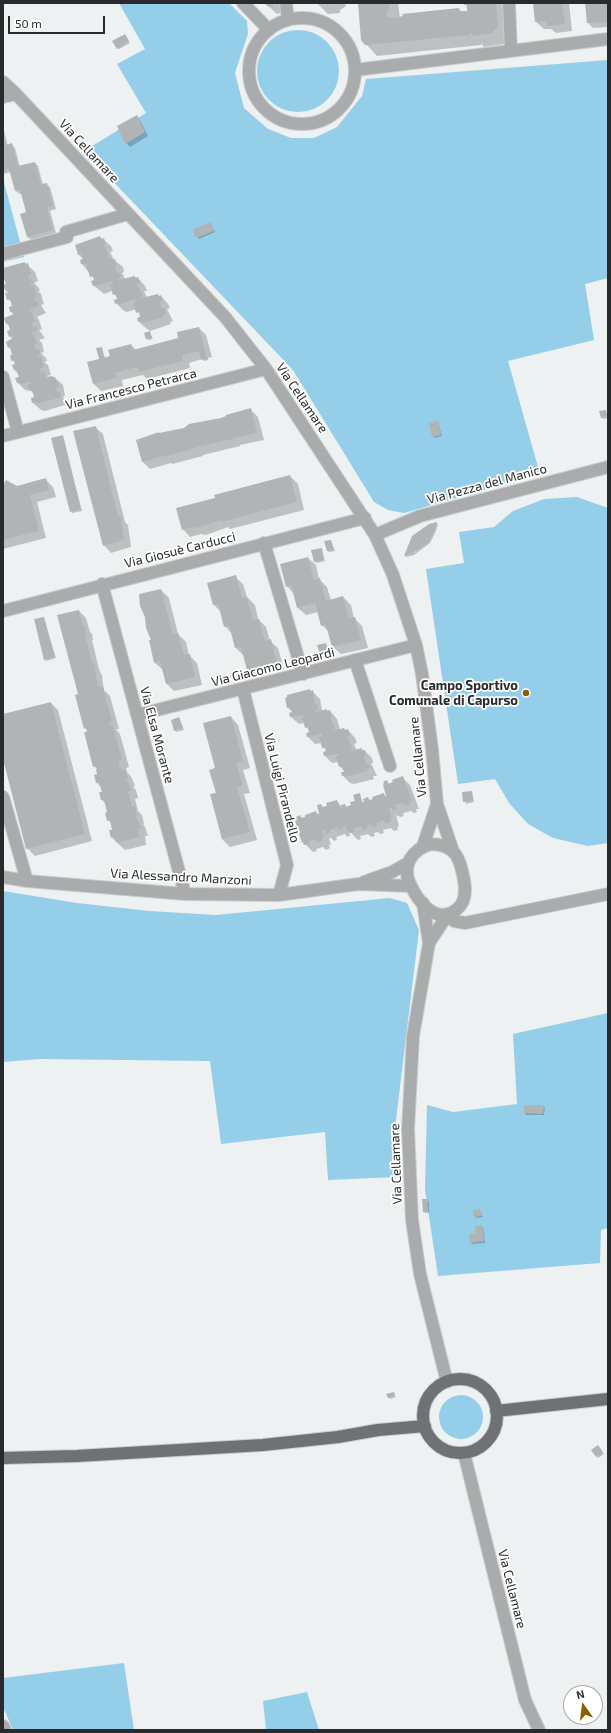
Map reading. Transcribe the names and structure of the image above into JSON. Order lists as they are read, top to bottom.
{
  "streets": {
    "street": [
      "Via Cellamare",
      "Via Francesco Petrarca",
      "Via Pezza del Manico",
      "Via Giosuè Carducci",
      "Via Giacomo Leopardi",
      "Via Elsa Morante",
      "Via Luigi Pirandello",
      "Via Alessandro Manzoni"
    ]
  },
  "crossings": [
    ["Via Cellamare", "Via Francesco Petrarca"],
    ["Via Cellamare", "Via Pezza del Manico"],
    ["Via Cellamare", "Via Giosuè Carducci"],
    ["Via Cellamare", "Via Giacomo Leopardi"],
    ["Via Cellamare", "Via Alessandro Manzoni"],
    ["Via Giosuè Carducci", "Via Elsa Morante"],
    ["Via Giacomo Leopardi", "Via Elsa Morante"],
    ["Via Giacomo Leopardi", "Via Luigi Pirandello"],
    ["Via Elsa Morante", "Via Alessandro Manzoni"],
    ["Via Luigi Pirandello", "Via Alessandro Manzoni"]
  ],
  "places": ["Campo Sportivo Comunale di Capurso"],
  "scale_bar": "50 m",
  "north": "top"
}
